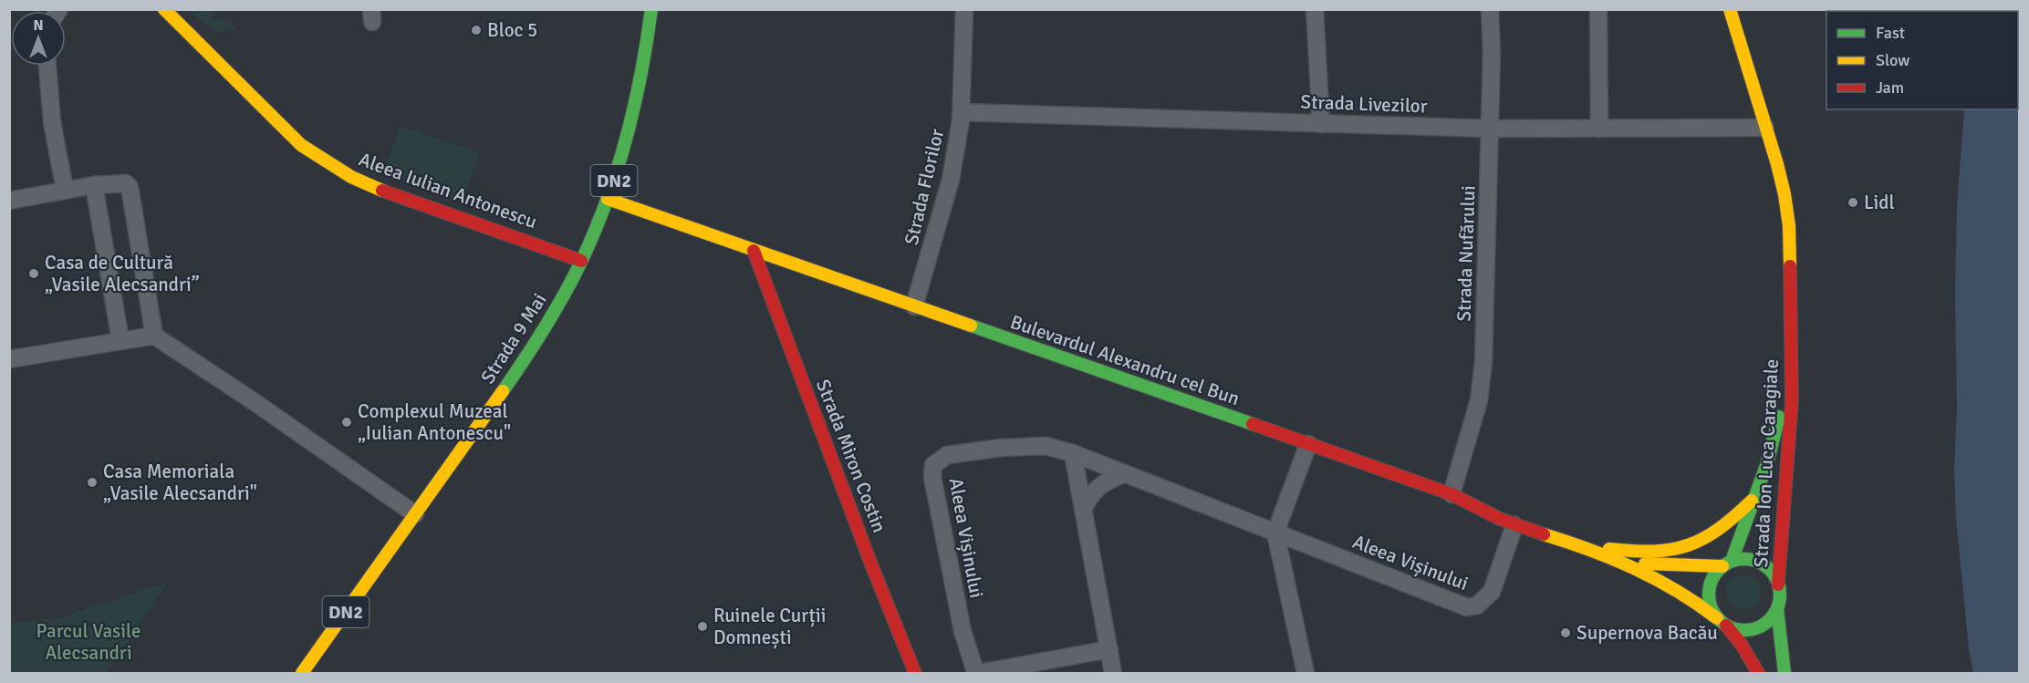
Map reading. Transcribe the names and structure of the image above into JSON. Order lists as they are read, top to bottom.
{
  "streets": {
    "main road": [
      "DN2",
      "Aleea Iulian Antonescu",
      "Strada 9 Mai",
      "Bulevardul Alexandru cel Bun",
      "Strada Miron Costin",
      "Strada Ion Luca Caragiale"
    ],
    "street": [
      "Strada Livezilor",
      "Strada Florilor",
      "Strada Nufărului",
      "Aleea Vișinului"
    ]
  },
  "crossings": [
    ["Strada Livezilor", "Strada Florilor"],
    ["Strada Livezilor", "Strada Nufărului"],
    ["Strada Livezilor", "Strada Ion Luca Caragiale"],
    ["Strada Florilor", "Bulevardul Alexandru cel Bun"],
    ["Aleea Iulian Antonescu", "Strada 9 Mai"],
    ["Strada Nufărului", "Bulevardul Alexandru cel Bun"],
    ["Strada 9 Mai", "Bulevardul Alexandru cel Bun"],
    ["Bulevardul Alexandru cel Bun", "Strada Miron Costin"],
    ["Bulevardul Alexandru cel Bun", "Strada Ion Luca Caragiale"],
    ["Bulevardul Alexandru cel Bun", "Aleea Vișinului"]
  ],
  "parks": ["Parcul Vasile Alecsandri"],
  "places": [
    "Bloc 5",
    "Lidl",
    "Casa de Cultură „Vasile Alecsandri”",
    "Complexul Muzeal „Iulian Antonescu\"",
    "Casa Memoriala „Vasile Alecsandri\"",
    "Ruinele Curții Domnești",
    "Supernova Bacău"
  ],
  "legend": ["Fast", "Slow", "Jam"],
  "north": "top"
}
